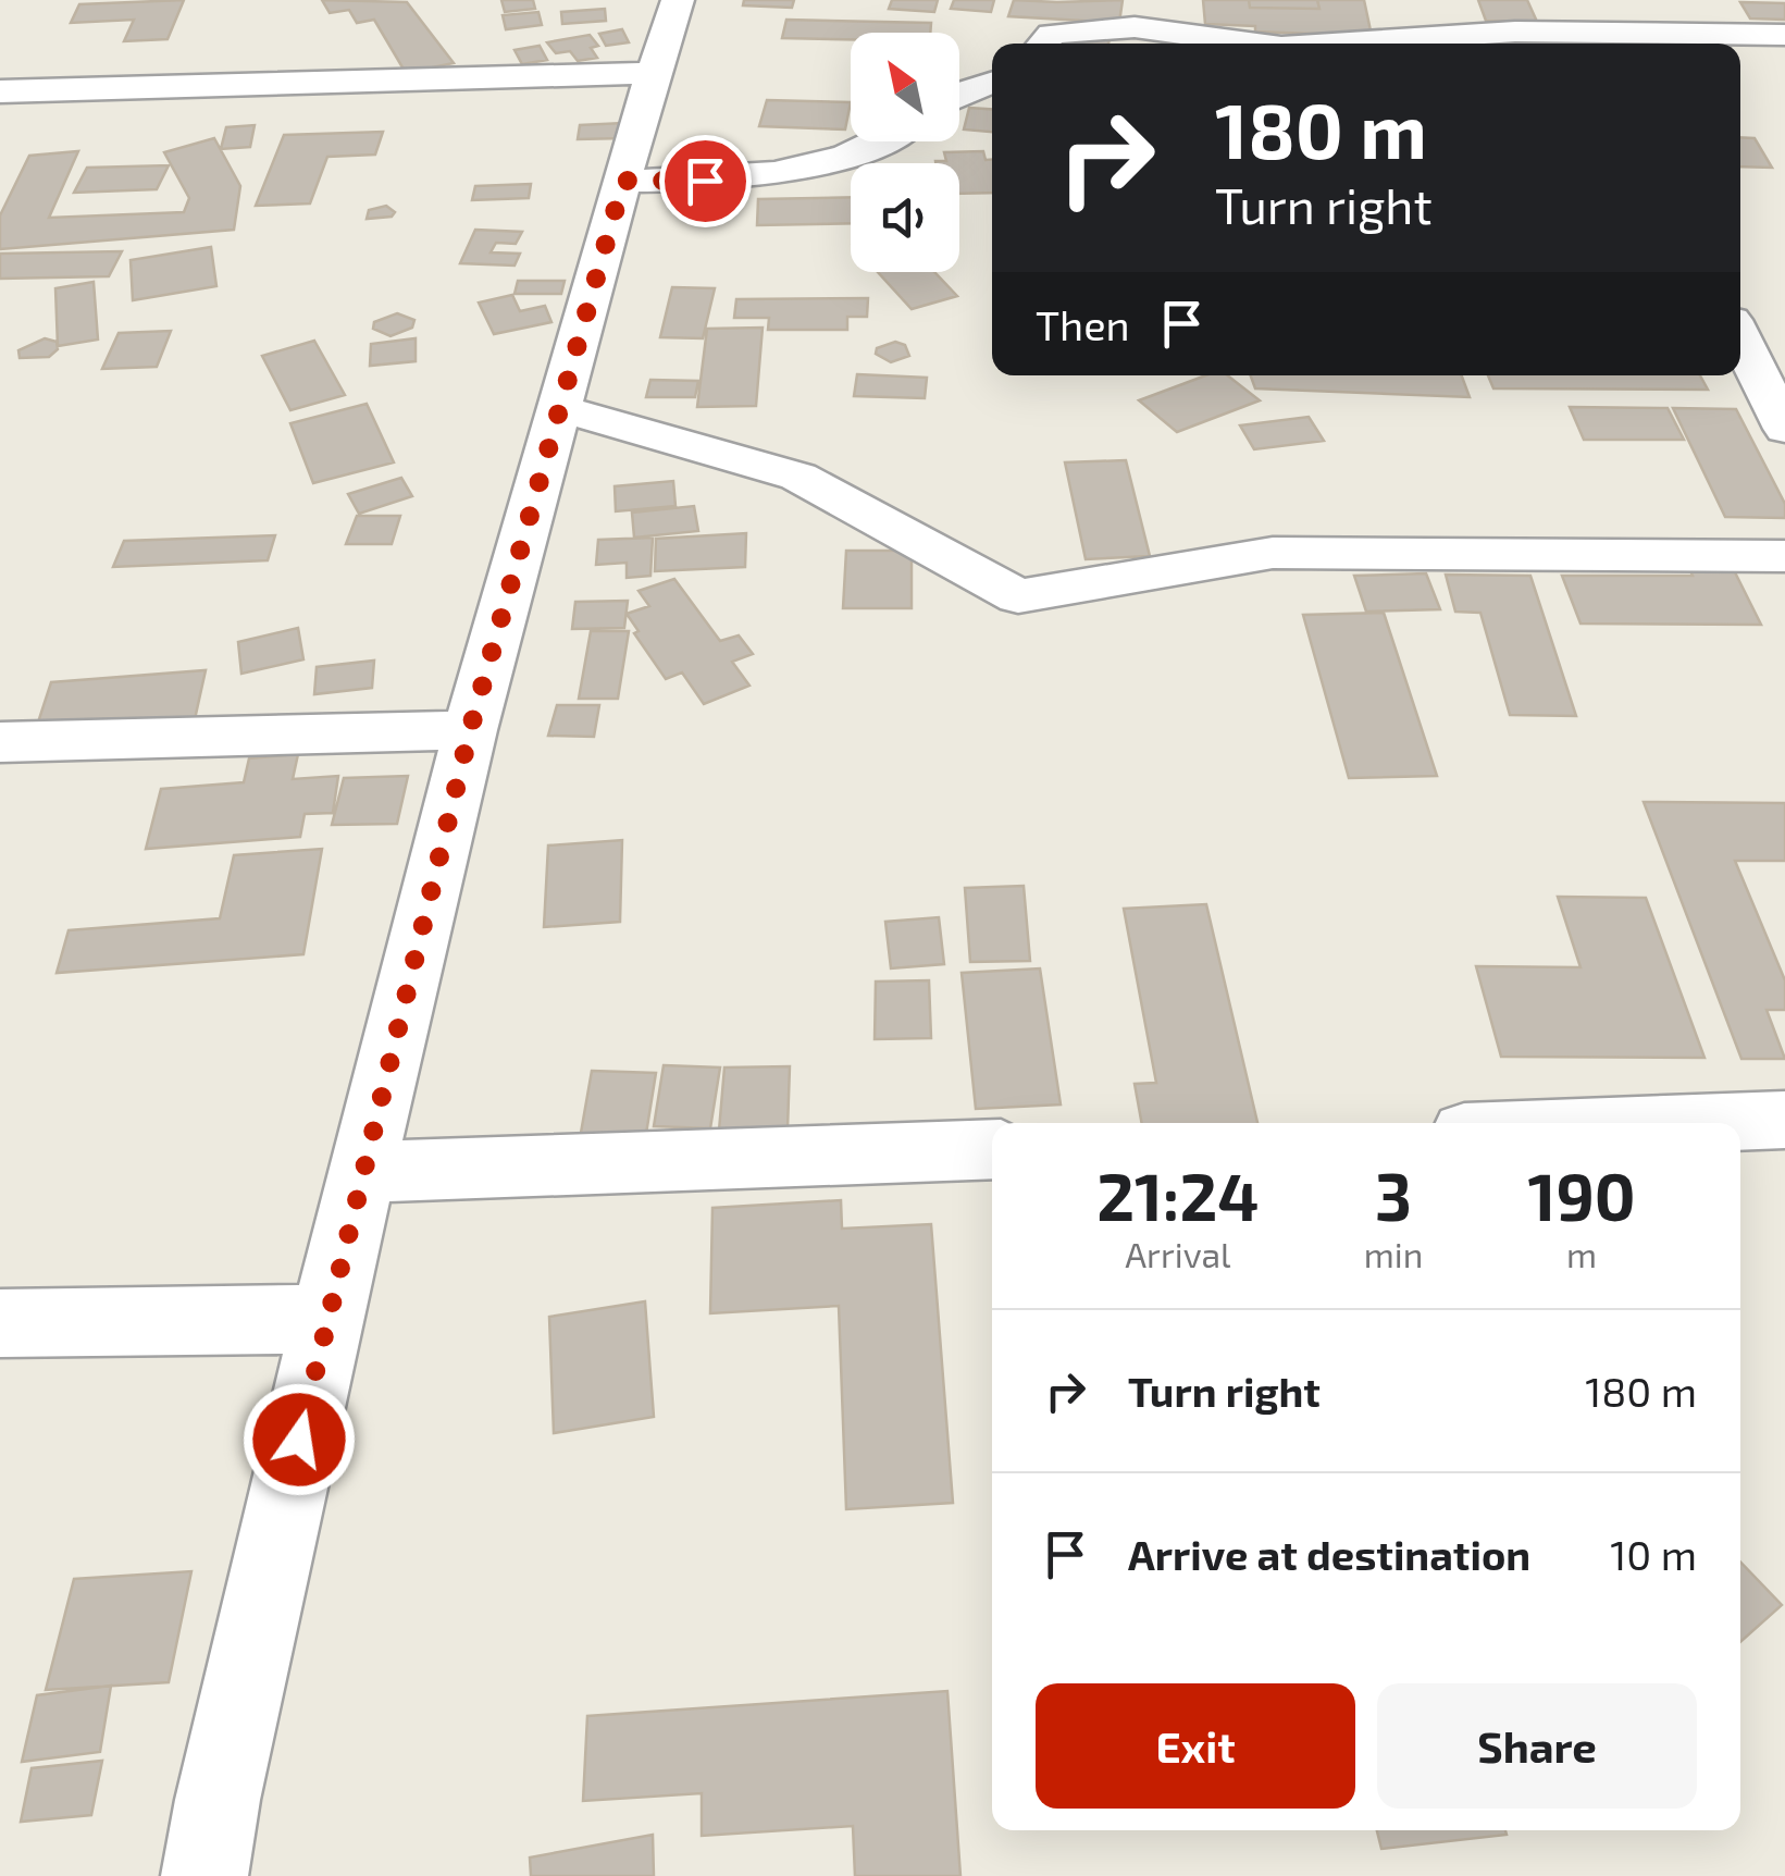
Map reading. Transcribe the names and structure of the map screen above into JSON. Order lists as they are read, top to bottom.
{
  "north": "top left",
  "page": {
    "turn": ["180 m", "Turn right"],
    "then": "Then",
    "eta": [
      "21:24",
      "Arrival",
      "3",
      "min",
      "190",
      "m"
    ],
    "list": [
      {
        "name": "Turn right",
        "value": "180 m"
      },
      {
        "name": "Arrive at destination",
        "value": "10 m"
      }
    ],
    "buttons": ["Exit", "Share"]
  }
}
